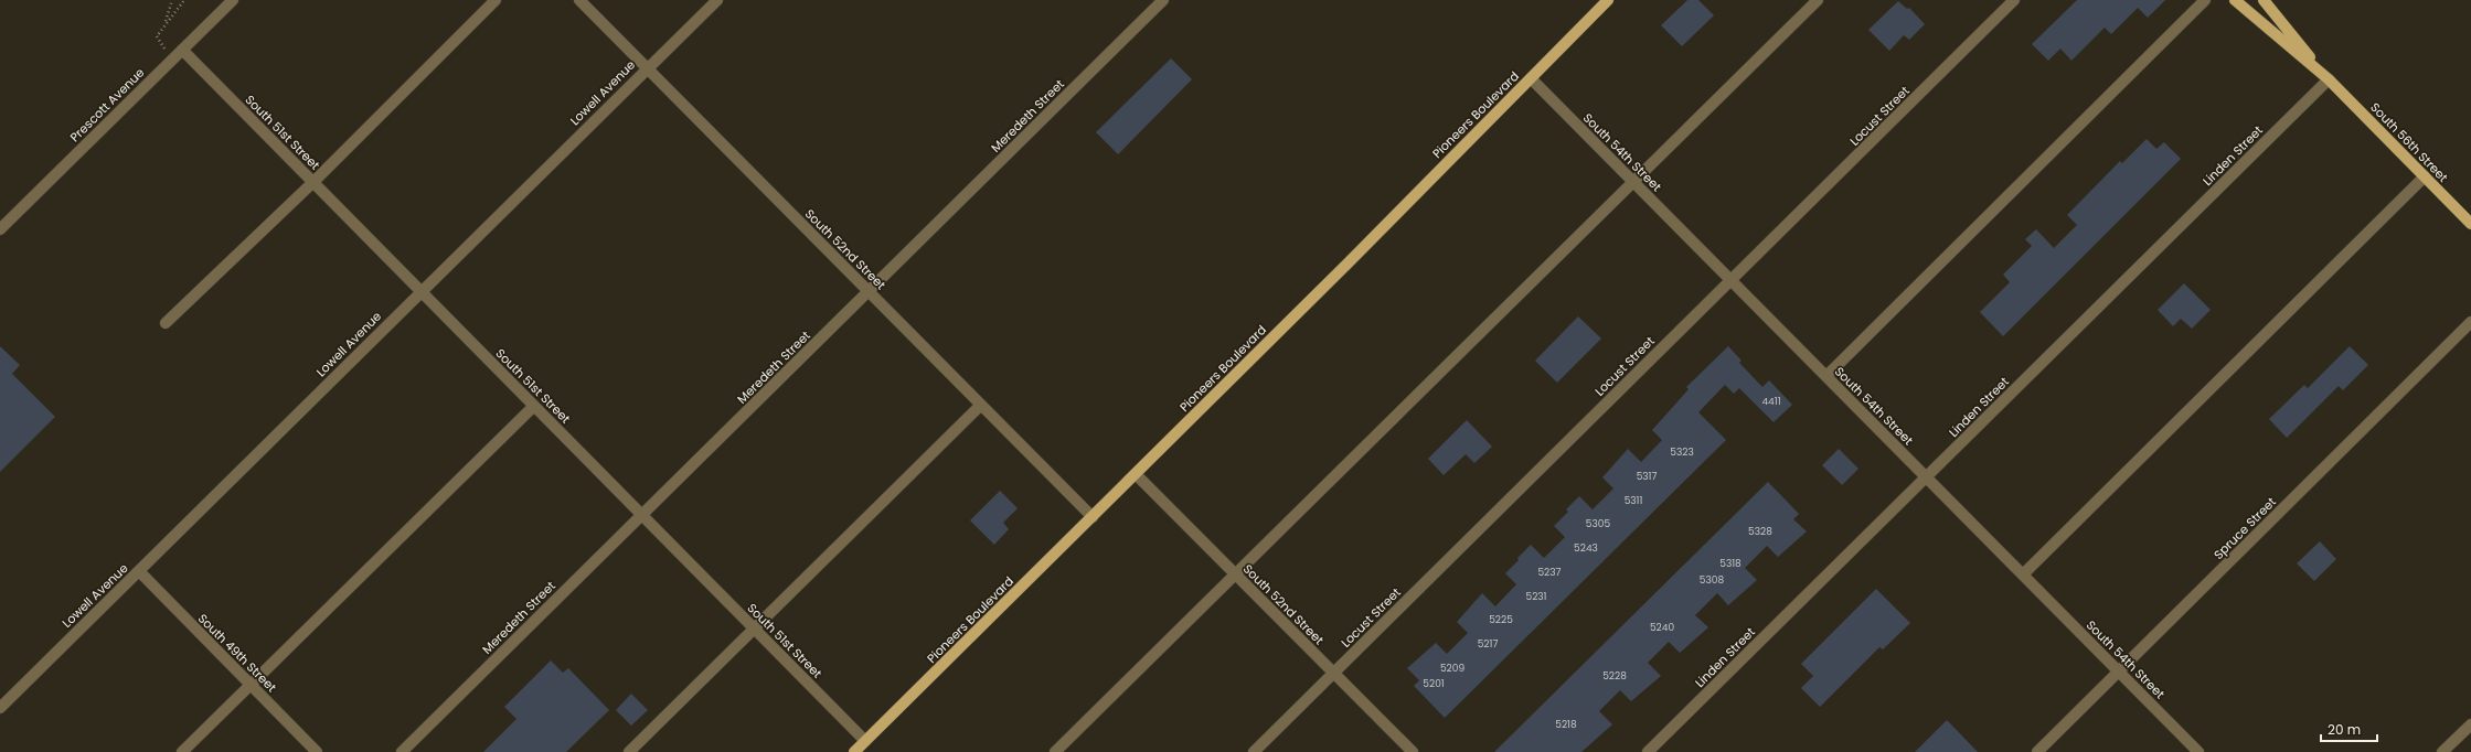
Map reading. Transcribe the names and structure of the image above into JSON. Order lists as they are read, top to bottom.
{
  "streets": {
    "main road": ["Pioneers Boulevard", "South 56th Street"],
    "street": [
      "Lowell Avenue",
      "Prescott Avenue",
      "Meredeth Street",
      "Locust Street",
      "South 51st Street",
      "South 54th Street",
      "Linden Street",
      "South 52nd Street",
      "Spruce Street",
      "South 49th Street"
    ]
  },
  "crossings": [
    ["Lowell Avenue", "South 51st Street"],
    ["Lowell Avenue", "South 52nd Street"],
    ["Lowell Avenue", "South 49th Street"],
    ["Prescott Avenue", "South 51st Street"],
    ["Pioneers Boulevard", "South 51st Street"],
    ["Pioneers Boulevard", "South 54th Street"],
    ["Pioneers Boulevard", "South 52nd Street"],
    ["Meredeth Street", "South 51st Street"],
    ["Meredeth Street", "South 52nd Street"],
    ["Locust Street", "South 54th Street"],
    ["Locust Street", "South 52nd Street"],
    ["South 56th Street", "Linden Street"],
    ["South 54th Street", "Linden Street"],
    ["South 54th Street", "Spruce Street"]
  ],
  "house_numbers": [
    "4411",
    "5323",
    "5317",
    "5311",
    "5305",
    "5328",
    "5243",
    "5318",
    "5237",
    "5308",
    "5231",
    "5225",
    "5240",
    "5217",
    "5209",
    "5228",
    "5201",
    "5218"
  ],
  "scale_bar": "20 m"
}
